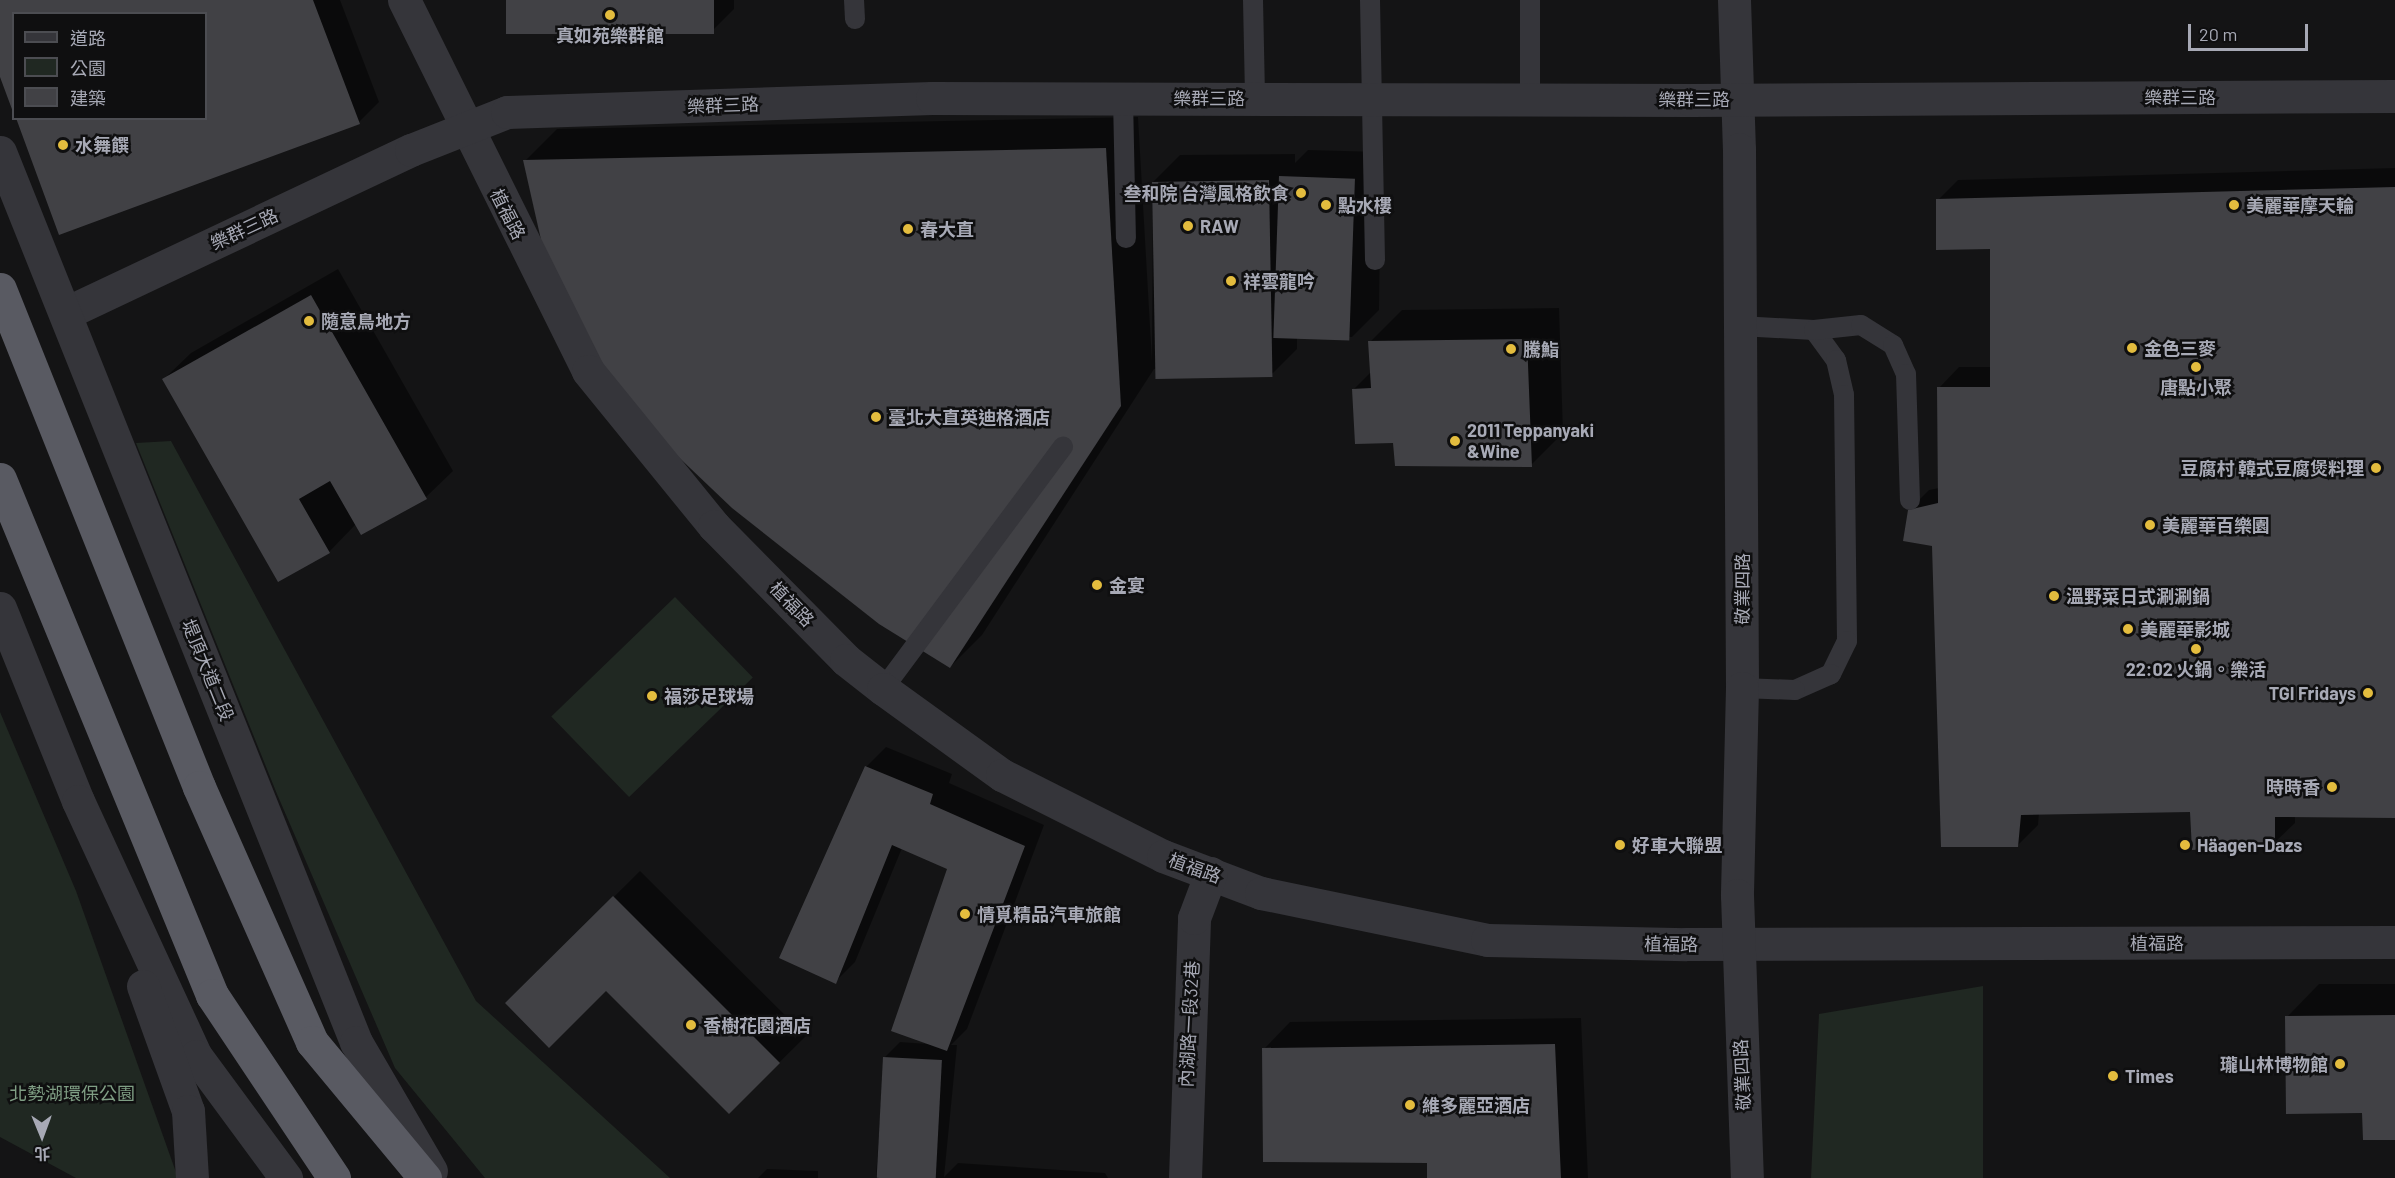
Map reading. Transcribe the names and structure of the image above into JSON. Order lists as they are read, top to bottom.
{
  "streets": {
    "street": [
      "樂群三路",
      "植福路",
      "敬業四路",
      "堤頂大道二段",
      "內湖路一段32巷"
    ]
  },
  "crossings": [
    ["樂群三路", "植福路"],
    ["樂群三路", "敬業四路"],
    ["樂群三路", "堤頂大道二段"],
    ["植福路", "敬業四路"],
    ["植福路", "內湖路一段32巷"]
  ],
  "parks": ["北勢湖環保公園"],
  "places": [
    "真如苑樂群館",
    "水舞饌",
    "叁和院 台灣風格飲食",
    "點水樓",
    "美麗華摩天輪",
    "RAW",
    "春大直",
    "祥雲龍吟",
    "隨意鳥地方",
    "金色三麥",
    "騰鮨",
    "唐點小聚",
    "臺北大直英迪格酒店",
    "2011 Teppanyaki &Wine",
    "豆腐村 韓式豆腐煲料理",
    "美麗華百樂園",
    "金宴",
    "溫野菜日式涮涮鍋",
    "美麗華影城",
    "22:02 火鍋。樂活",
    "TGI Fridays",
    "福莎足球場",
    "時時香",
    "好車大聯盟",
    "Häagen-Dazs",
    "情覓精品汽車旅館",
    "香樹花園酒店",
    "瓏山林博物館",
    "Times",
    "維多麗亞酒店"
  ],
  "legend": ["道路", "公園", "建築"],
  "scale_bar": "20 m",
  "north": "bottom"
}
